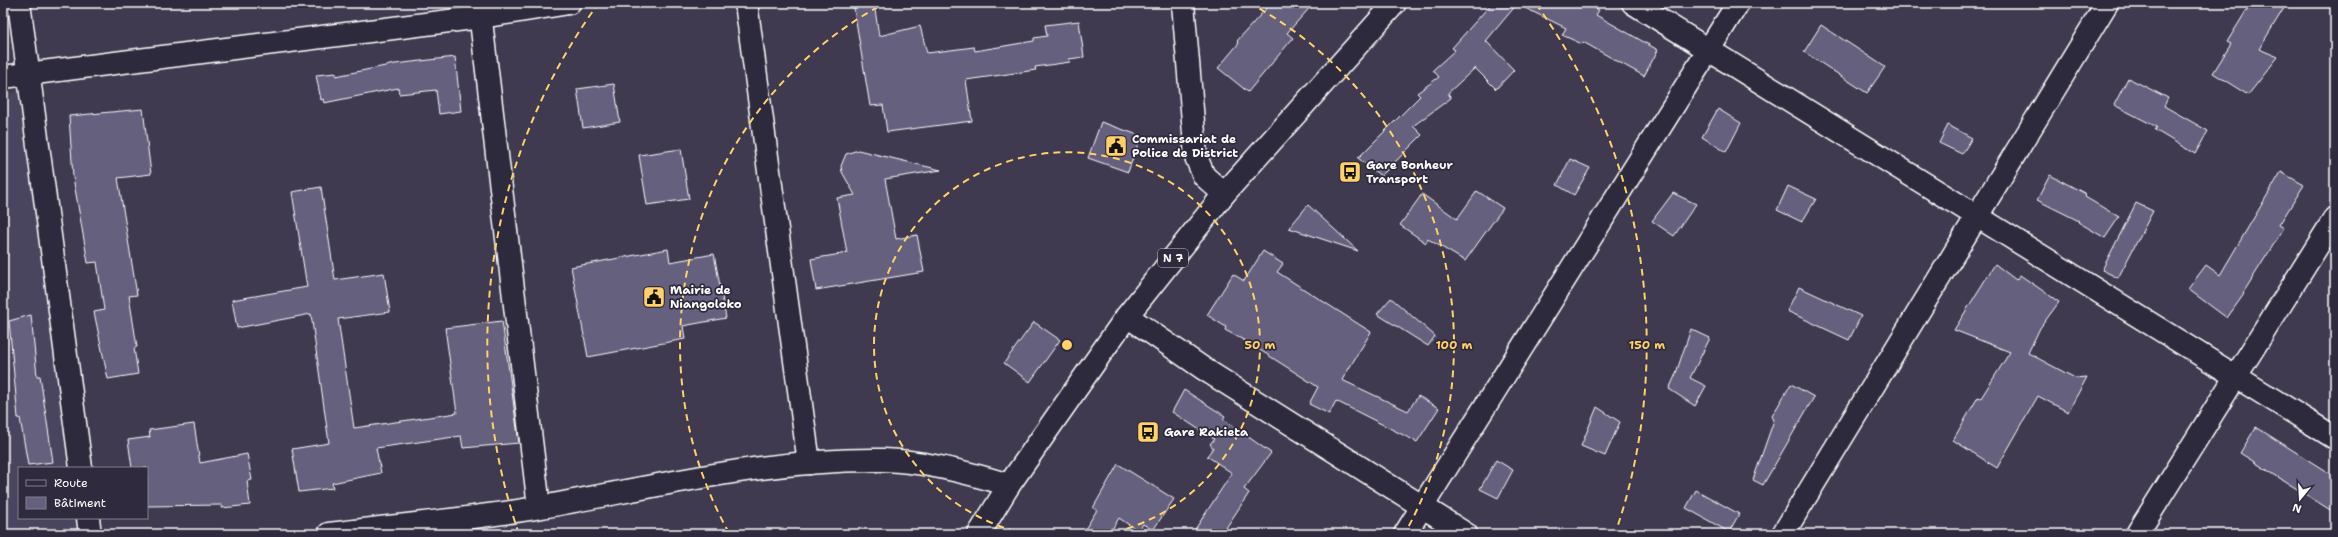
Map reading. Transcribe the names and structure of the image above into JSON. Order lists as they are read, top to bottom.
{
  "streets": {
    "main road": ["N 7"]
  },
  "places": {
    "public building": ["Commissariat de Police de District", "Mairie de Niangoloko"],
    "bus stop": ["Gare Bonheur Transport", "Gare Rakieta"]
  },
  "legend": ["Route", "Bâtiment"],
  "north": "bottom",
  "rings": ["50 m", "100 m", "150 m"]
}
